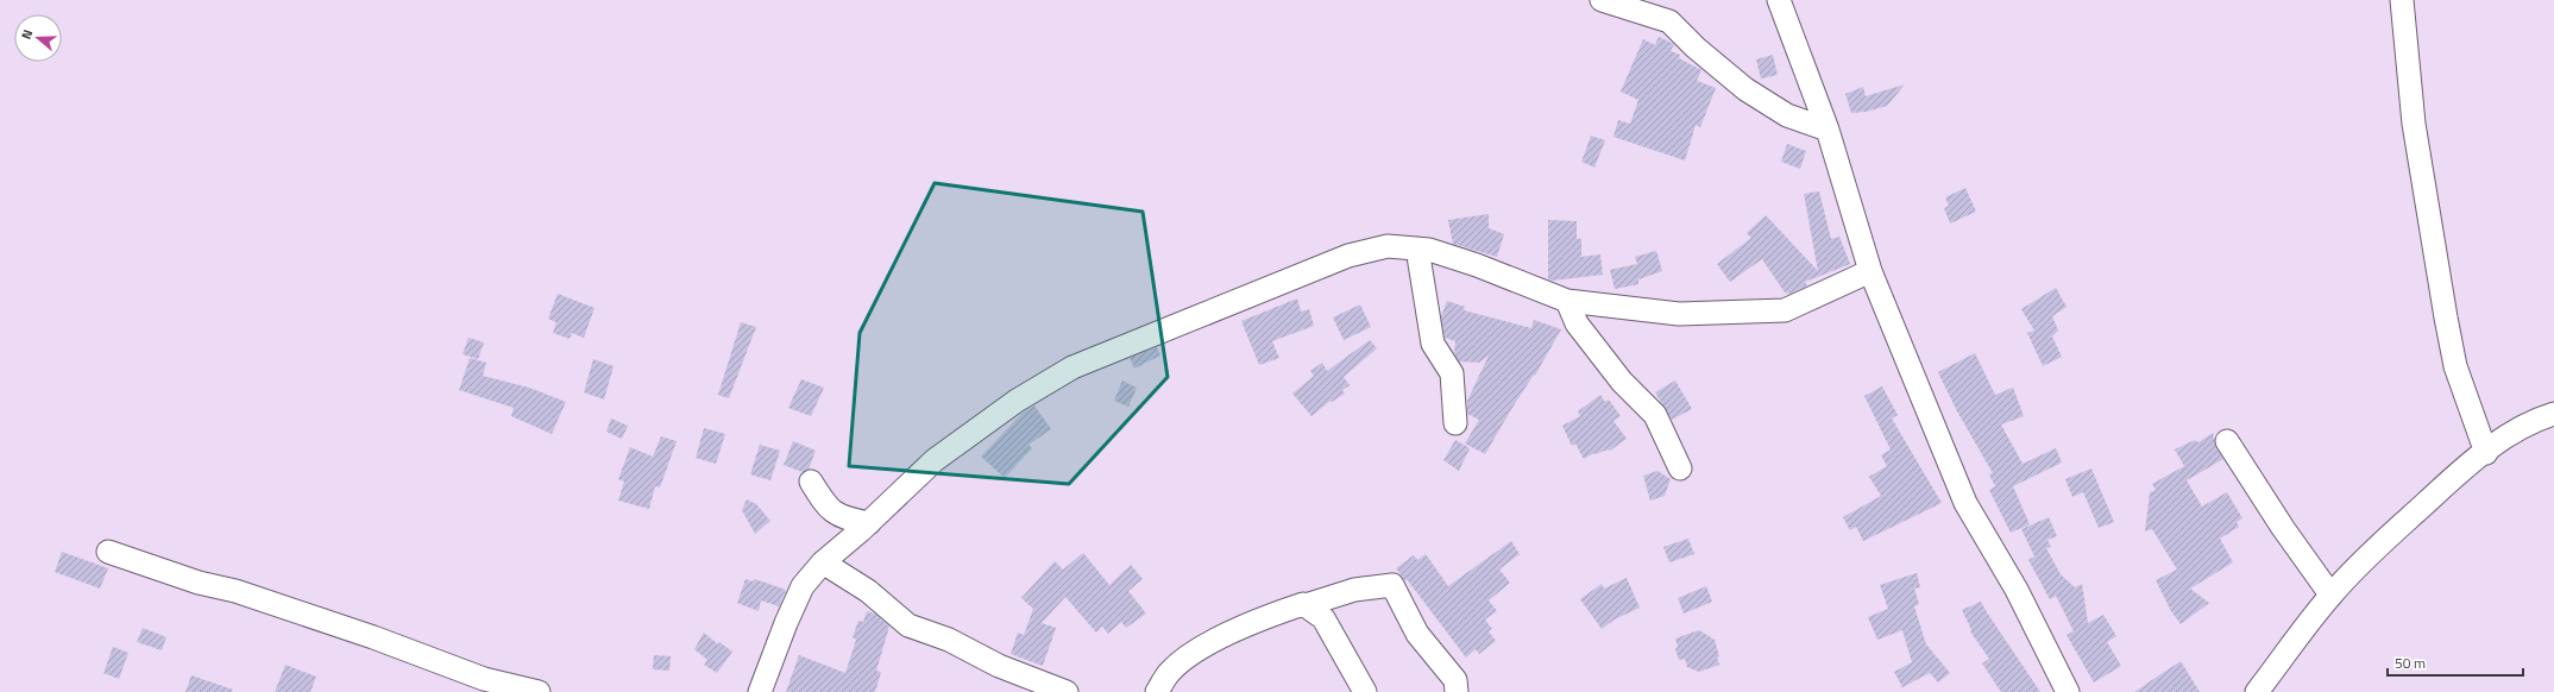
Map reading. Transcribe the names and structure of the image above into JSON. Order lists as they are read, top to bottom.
{
  "scale_bar": "50 m",
  "north": "left"
}
